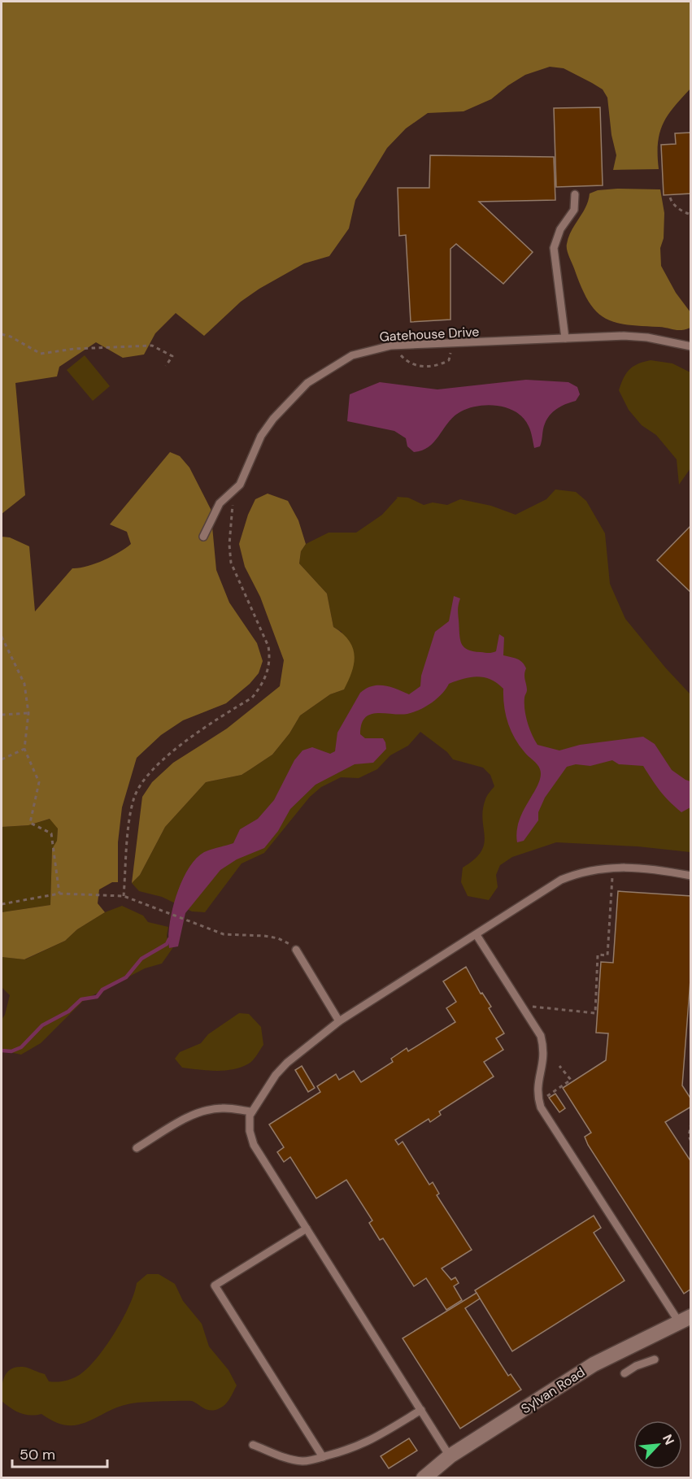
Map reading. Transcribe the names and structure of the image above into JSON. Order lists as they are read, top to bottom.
{
  "streets": {
    "street": ["Sylvan Road"],
    "lane": ["Gatehouse Drive"]
  },
  "scale_bar": "50 m",
  "north": "top right"
}
